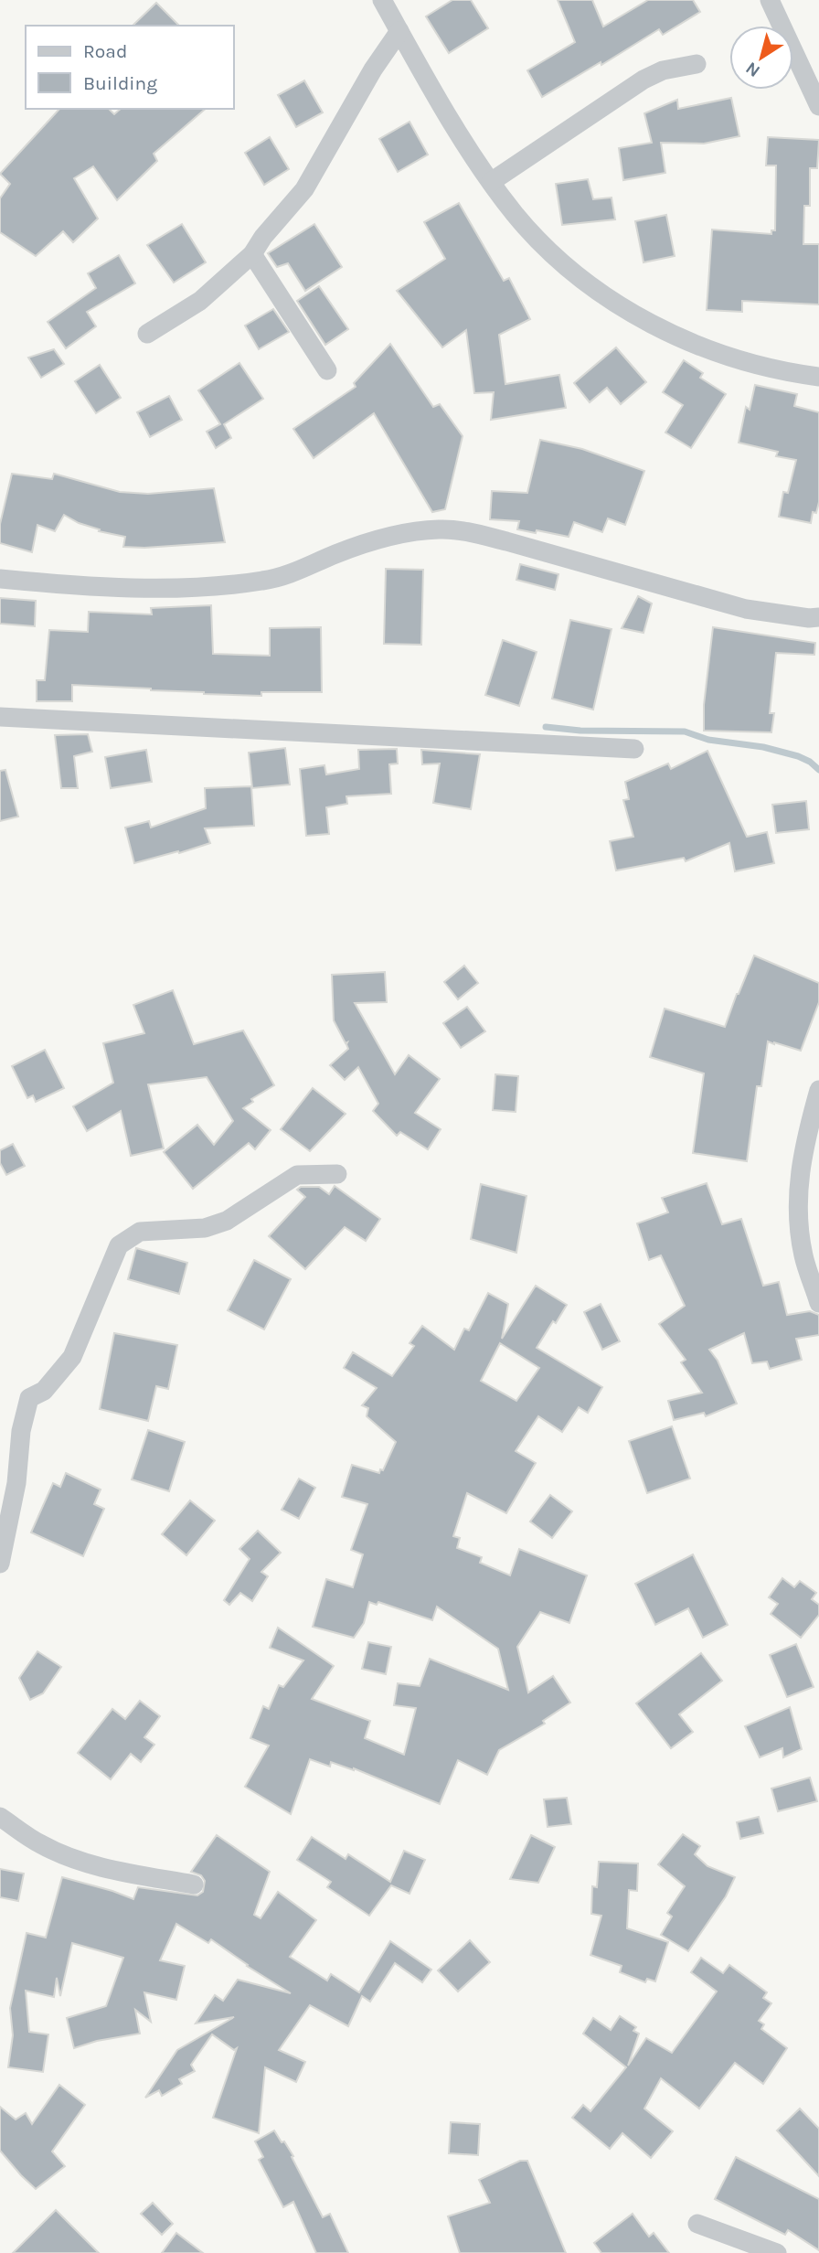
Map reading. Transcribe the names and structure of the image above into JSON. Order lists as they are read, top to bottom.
{
  "legend": ["Road", "Building"],
  "north": "bottom left"
}
